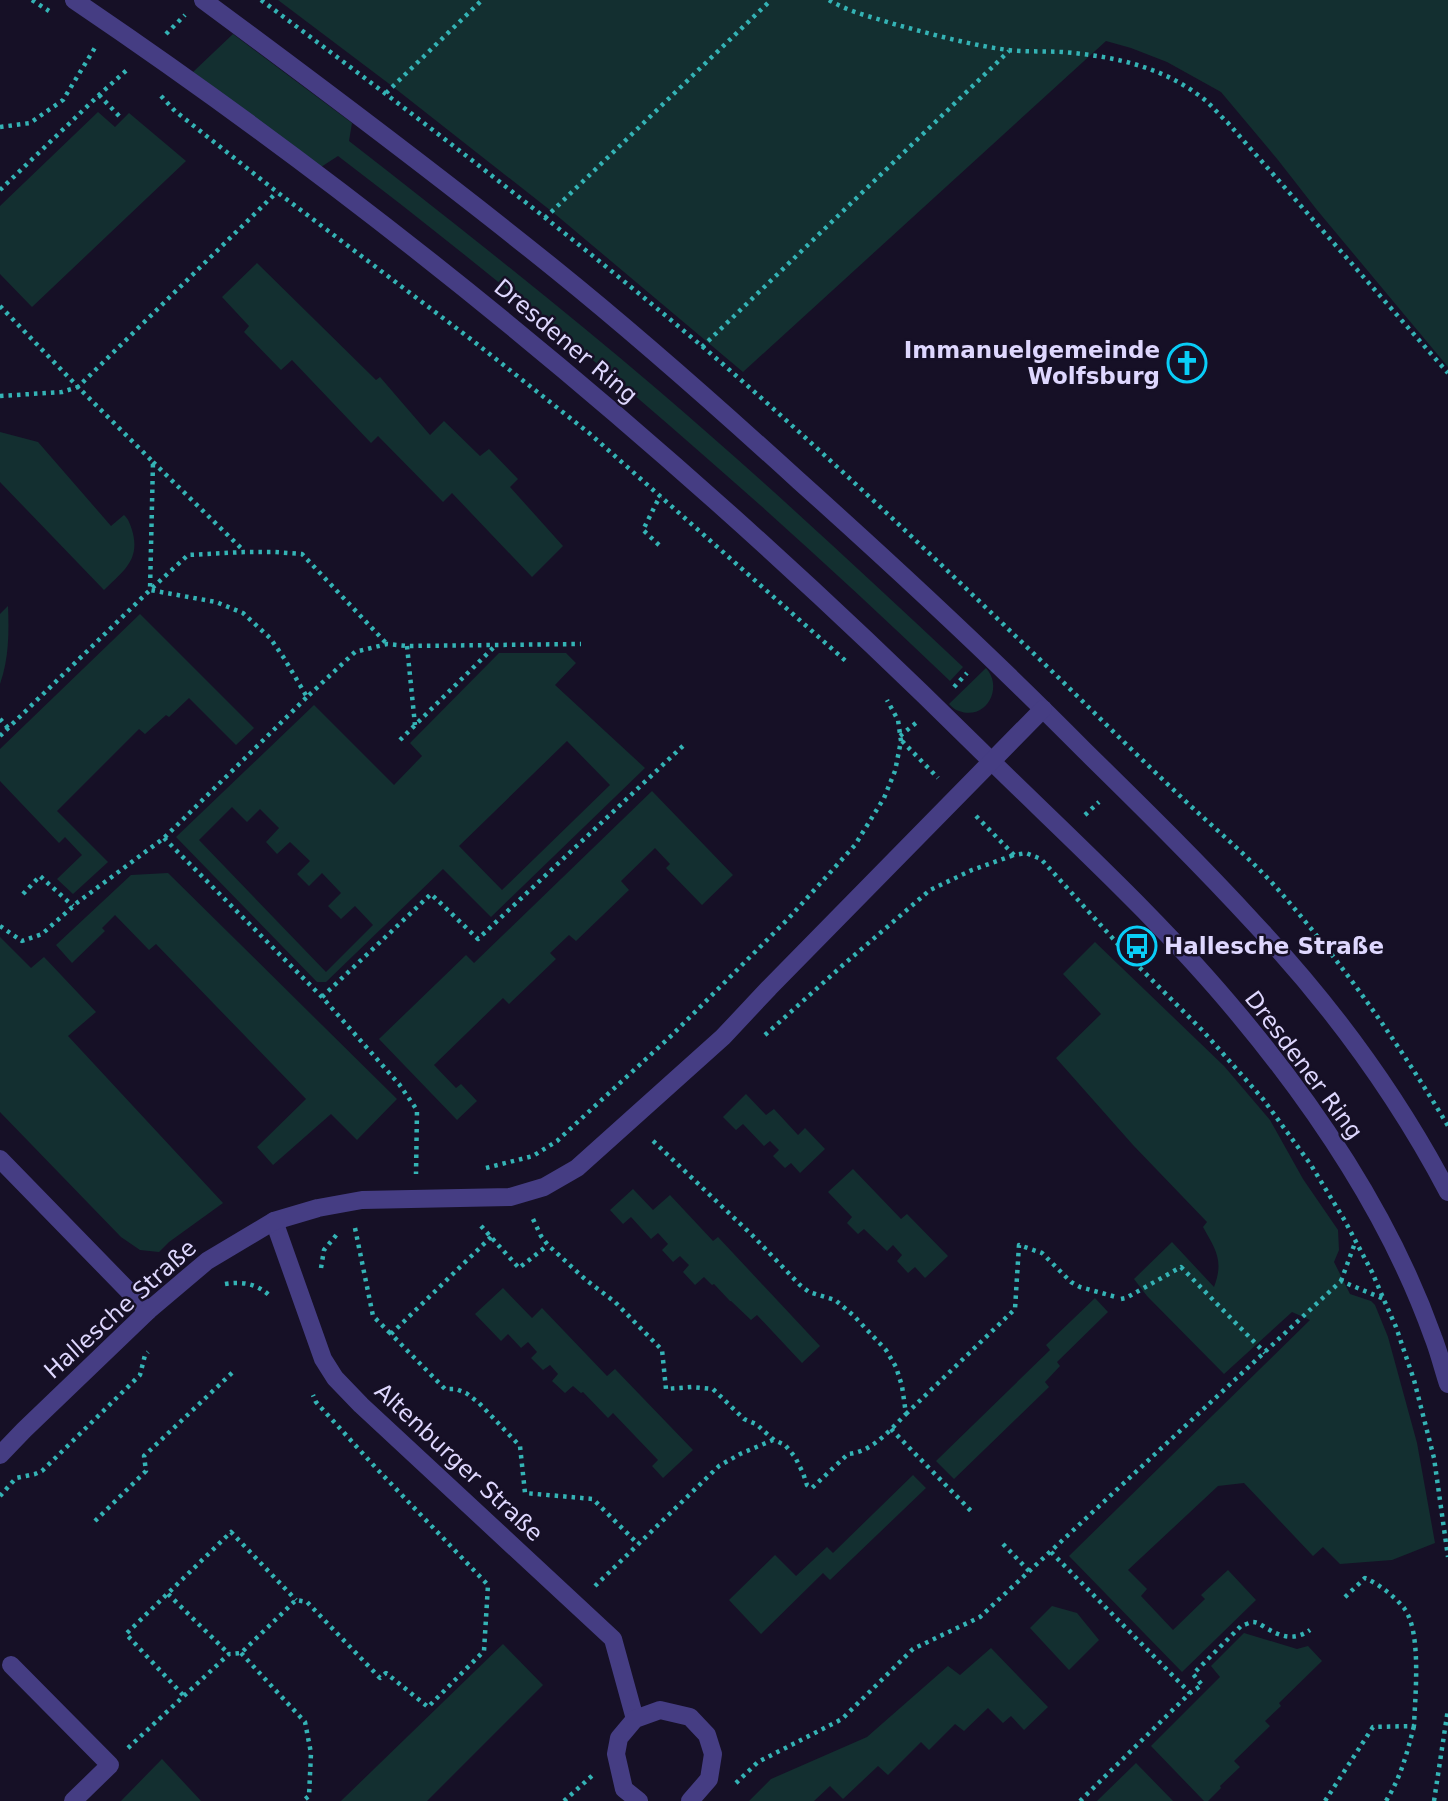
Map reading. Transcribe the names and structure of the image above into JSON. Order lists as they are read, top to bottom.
{
  "streets": {
    "street": ["Dresdener Ring", "Hallesche Straße", "Altenburger Straße"]
  },
  "crossings": [
    ["Dresdener Ring", "Hallesche Straße"],
    ["Hallesche Straße", "Altenburger Straße"]
  ],
  "places": {
    "church": ["Immanuelgemeinde Wolfsburg"],
    "bus stop": ["Hallesche Straße"]
  }
}
